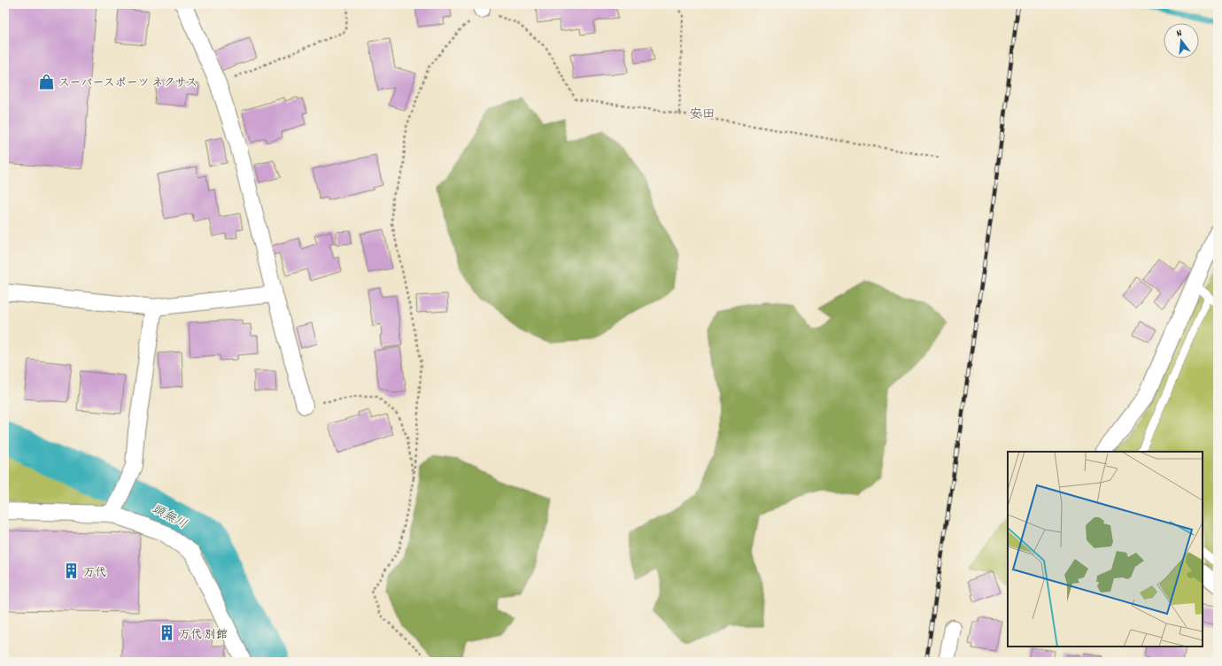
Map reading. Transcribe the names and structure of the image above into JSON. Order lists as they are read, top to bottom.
{
  "districts": ["安田"],
  "water": ["頭無川"],
  "places": {
    "shop": ["スーパースポーツ ネクサス"],
    "building": ["万代", "万代 別館"]
  },
  "north": "top"
}
